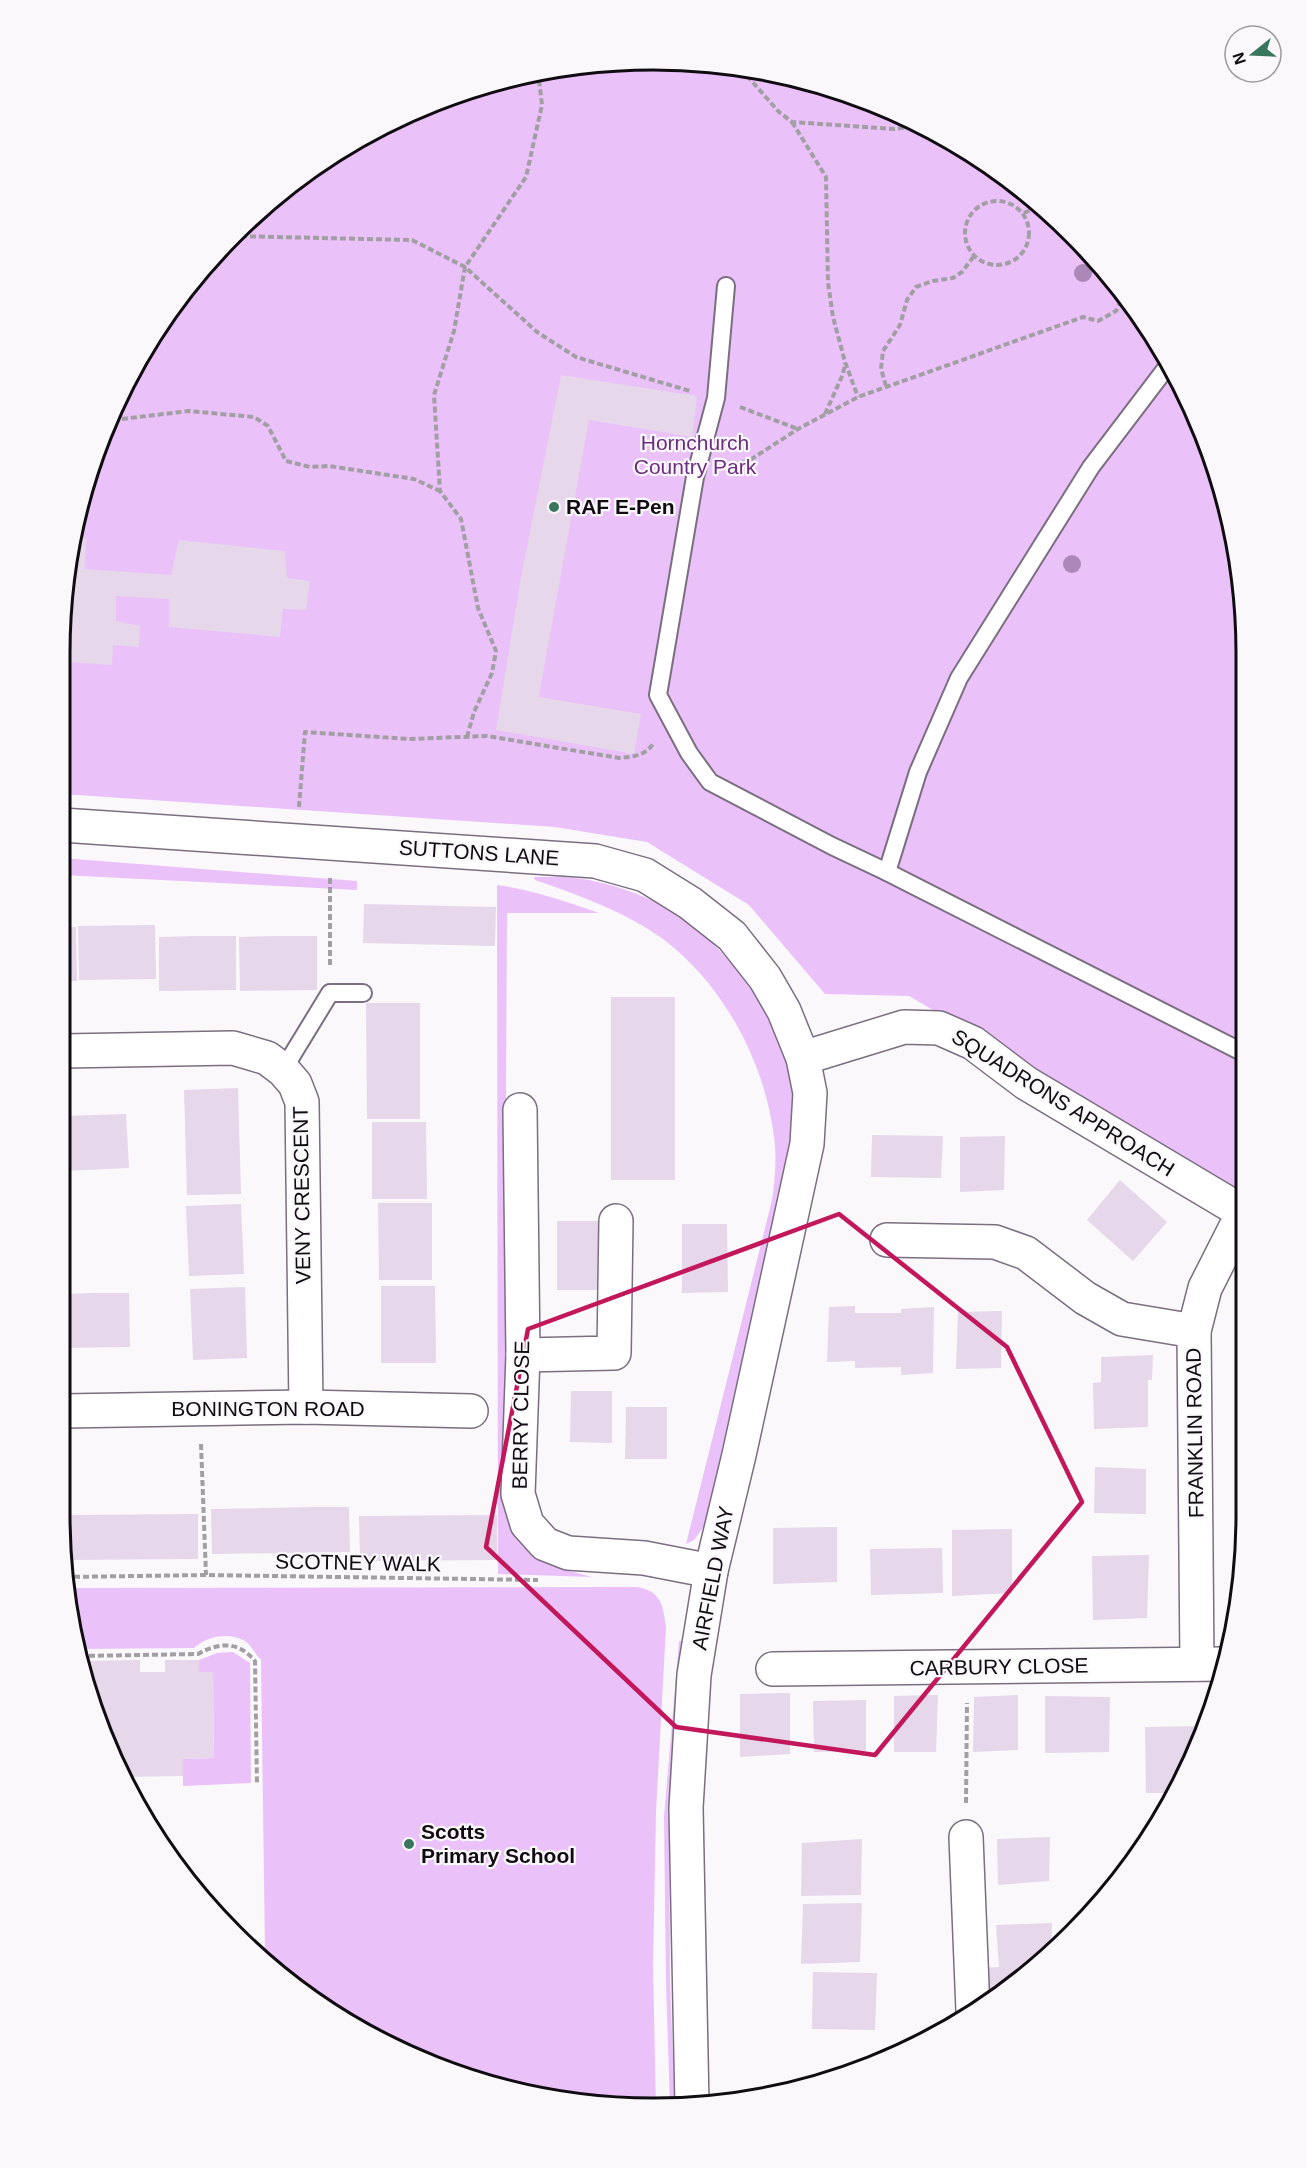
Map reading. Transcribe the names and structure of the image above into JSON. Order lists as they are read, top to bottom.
{
  "streets": {
    "street": [
      "SUTTONS LANE",
      "SQUADRONS APPROACH",
      "VENY CRESCENT",
      "BONINGTON ROAD",
      "BERRY CLOSE",
      "FRANKLIN ROAD",
      "AIRFIELD WAY",
      "CARBURY CLOSE"
    ],
    "path": ["SCOTNEY WALK"]
  },
  "crossings": [
    ["SUTTONS LANE", "SQUADRONS APPROACH"],
    ["SUTTONS LANE", "AIRFIELD WAY"],
    ["SQUADRONS APPROACH", "AIRFIELD WAY"],
    ["VENY CRESCENT", "BONINGTON ROAD"],
    ["BERRY CLOSE", "AIRFIELD WAY"],
    ["FRANKLIN ROAD", "CARBURY CLOSE"]
  ],
  "parks": ["Hornchurch Country Park"],
  "places": ["RAF E-Pen", "Scotts Primary School"],
  "north": "left"
}
